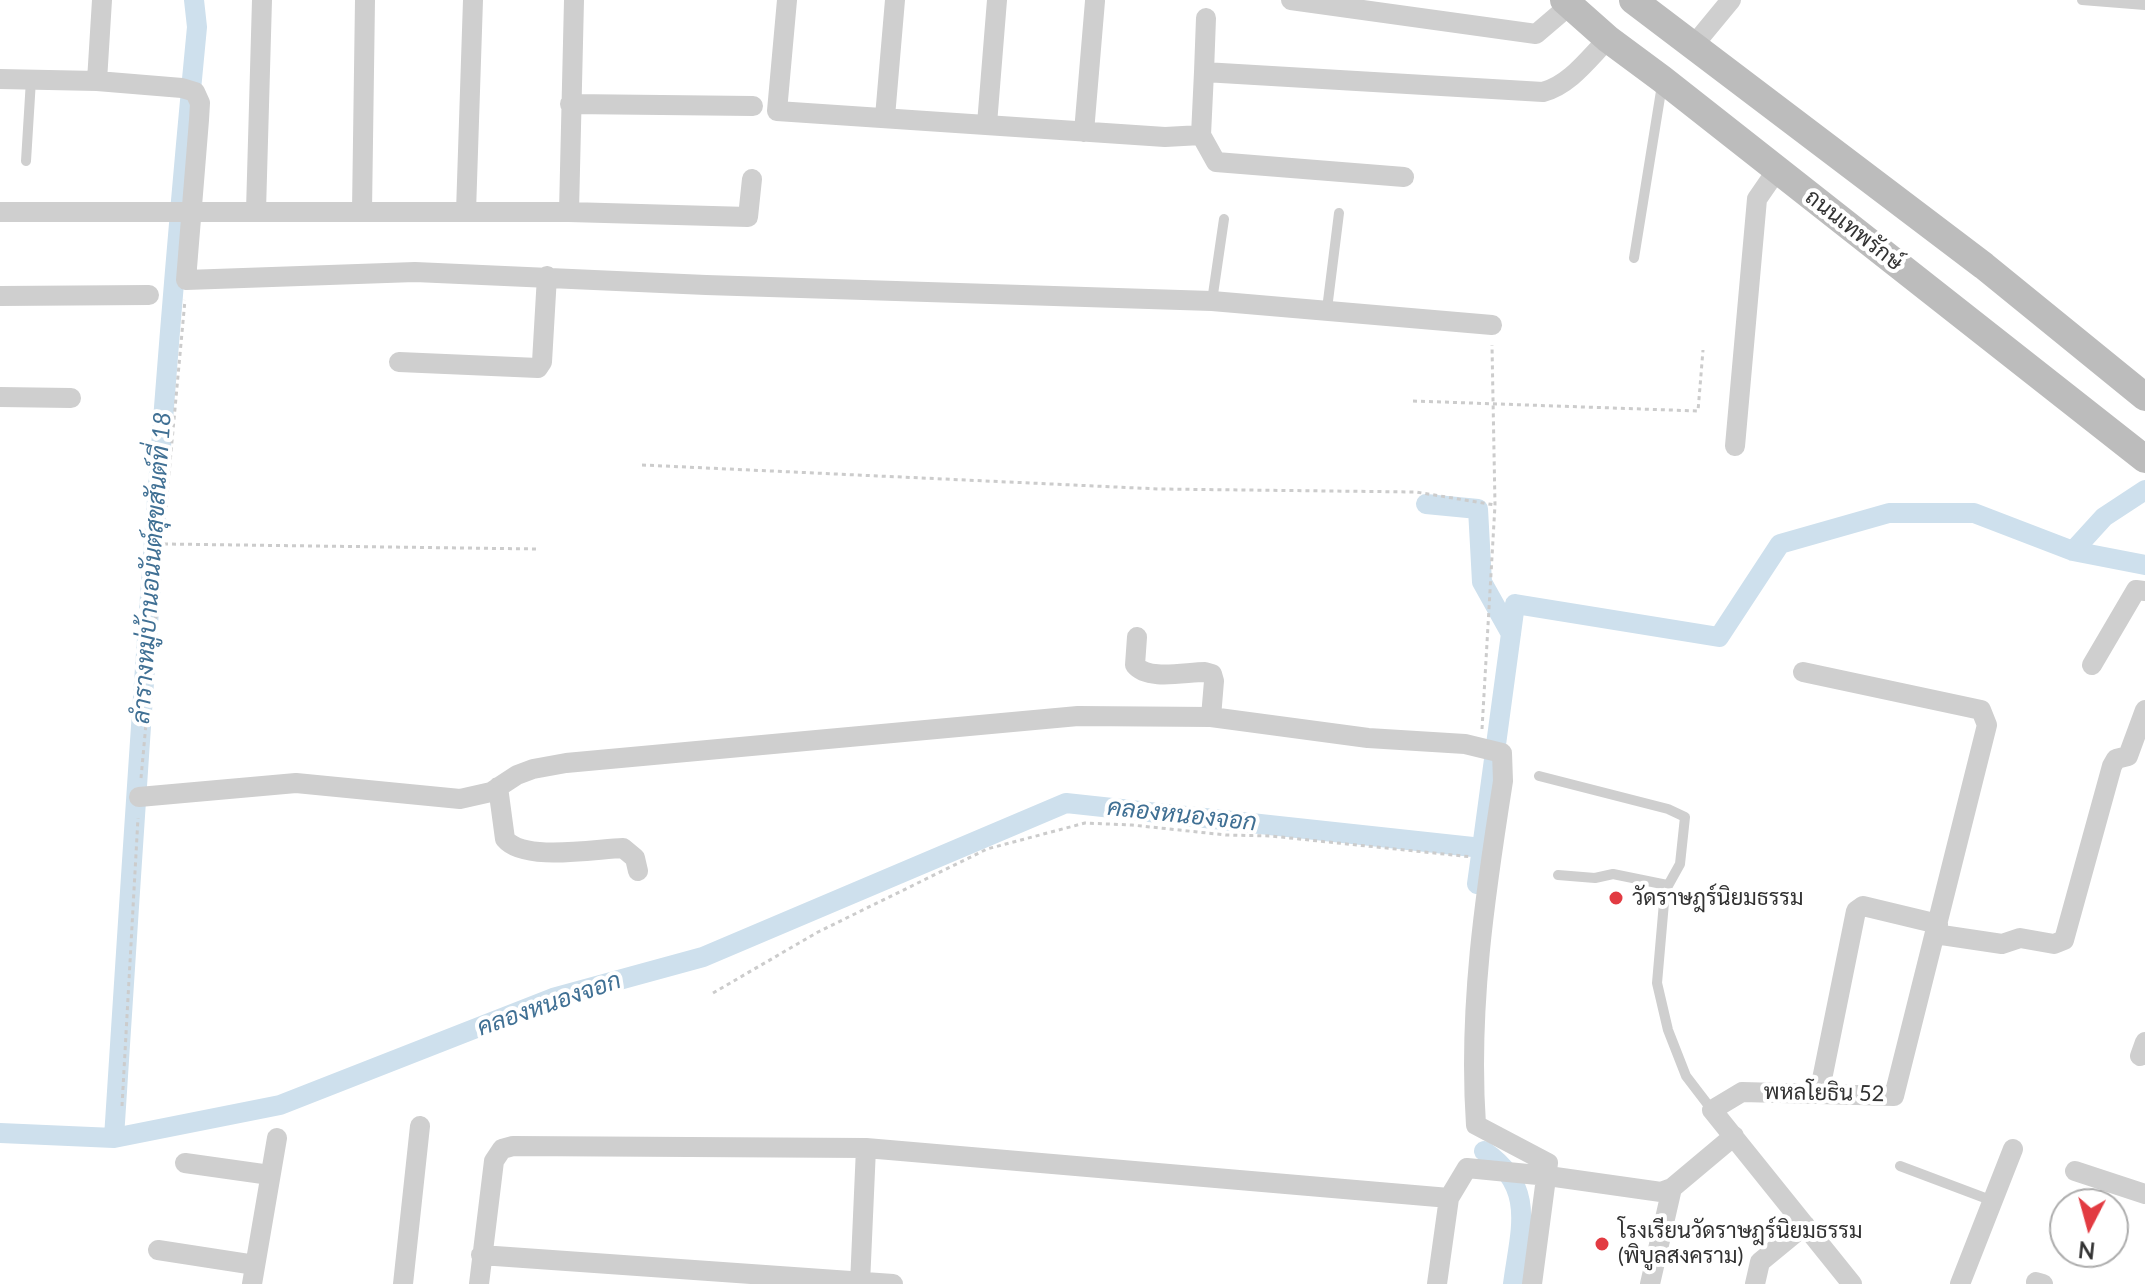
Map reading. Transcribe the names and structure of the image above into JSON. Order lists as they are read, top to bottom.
{
  "streets": {
    "main road": ["ถนนเทพรักษ์"],
    "street": ["พหลโยธิน 52"]
  },
  "water": ["ลำรางหมู่บ้านอนันต์สุขสันต์ที่ 18", "คลองหนองจอก"],
  "places": ["วัดราษฎร์นิยมธรรม", "โรงเรียนวัดราษฎร์นิยมธรรม (พิบูลสงคราม)"],
  "north": "bottom"
}
